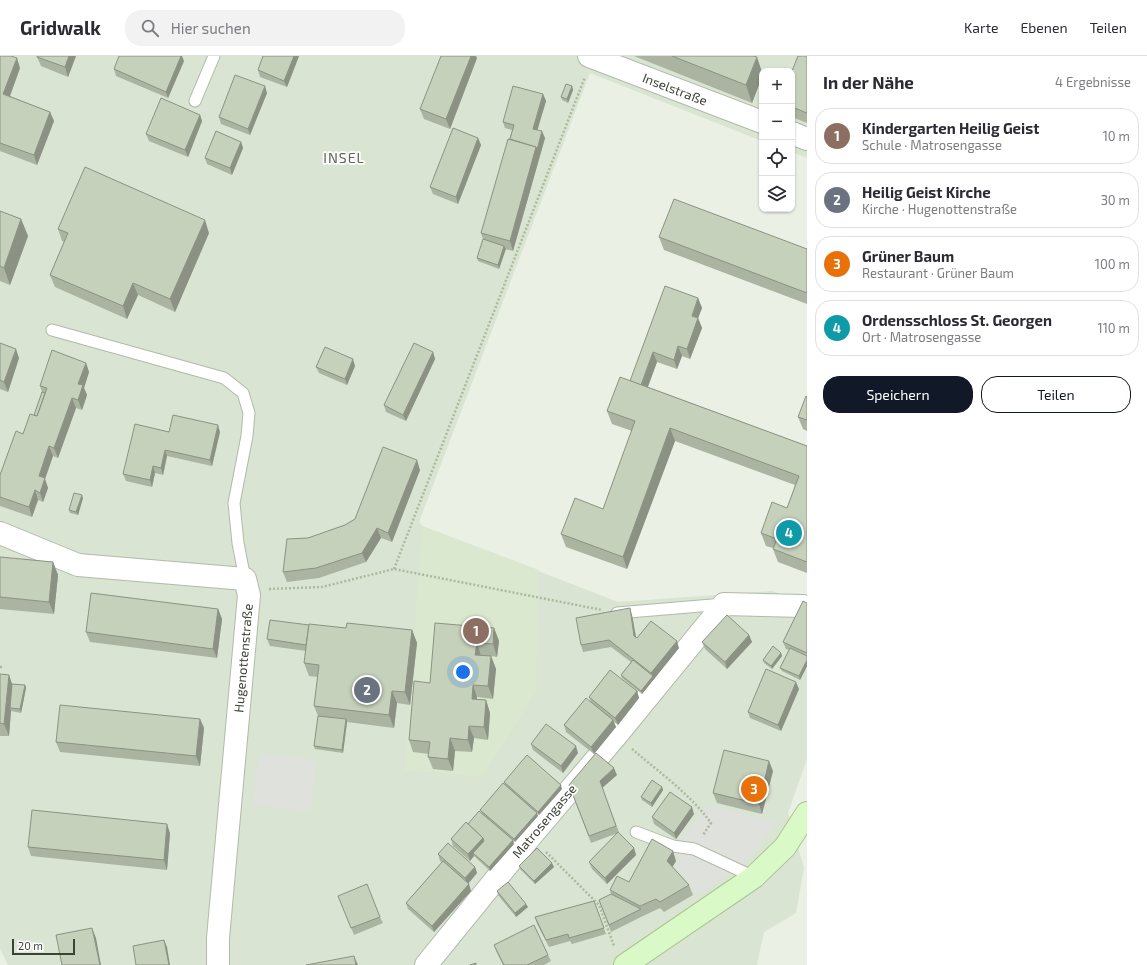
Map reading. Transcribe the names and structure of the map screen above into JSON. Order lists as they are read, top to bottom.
{
  "streets": {
    "street": ["Inselstraße", "Hugenottenstraße", "Matrosengasse"]
  },
  "districts": ["INSEL"],
  "scale_bar": "20 m",
  "page": {
    "header": "Gridwalk",
    "search": "Hier suchen",
    "nav": ["Karte", "Ebenen", "Teilen"],
    "heading": ["In der Nähe", "4 Ergebnisse"],
    "map_buttons": ["+", "−"],
    "list": [
      {
        "mark": "1",
        "name": "Kindergarten Heilig Geist",
        "note": "Schule · Matrosengasse",
        "value": "10 m"
      },
      {
        "mark": "2",
        "name": "Heilig Geist Kirche",
        "note": "Kirche · Hugenottenstraße",
        "value": "30 m"
      },
      {
        "mark": "3",
        "name": "Grüner Baum",
        "note": "Restaurant · Grüner Baum",
        "value": "100 m"
      },
      {
        "mark": "4",
        "name": "Ordensschloss St. Georgen",
        "note": "Ort · Matrosengasse",
        "value": "110 m"
      }
    ],
    "buttons": ["Speichern", "Teilen"],
    "pins": [
      "4",
      "1",
      "2",
      "3"
    ],
    "scale": "20 m"
  }
}
